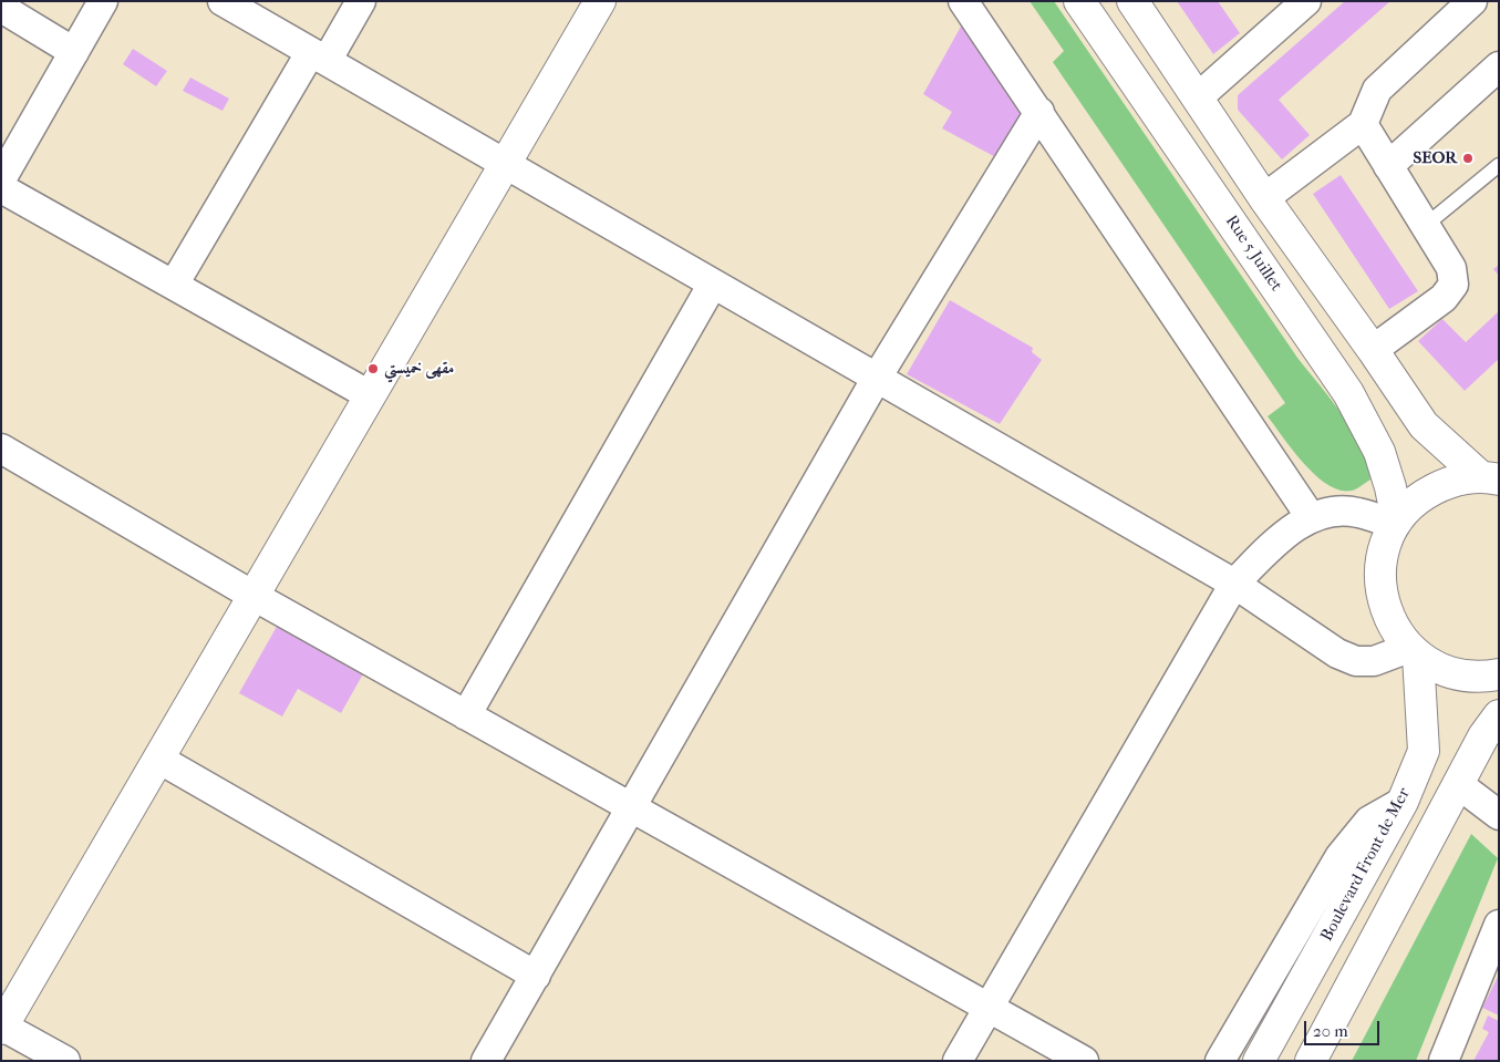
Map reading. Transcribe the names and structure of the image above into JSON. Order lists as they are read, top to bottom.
{
  "streets": {
    "main road": ["Rue 5 Juillet", "Boulevard Front de Mer"]
  },
  "places": ["SEOR", "مقهى خميستي"],
  "scale_bar": "20 m"
}
